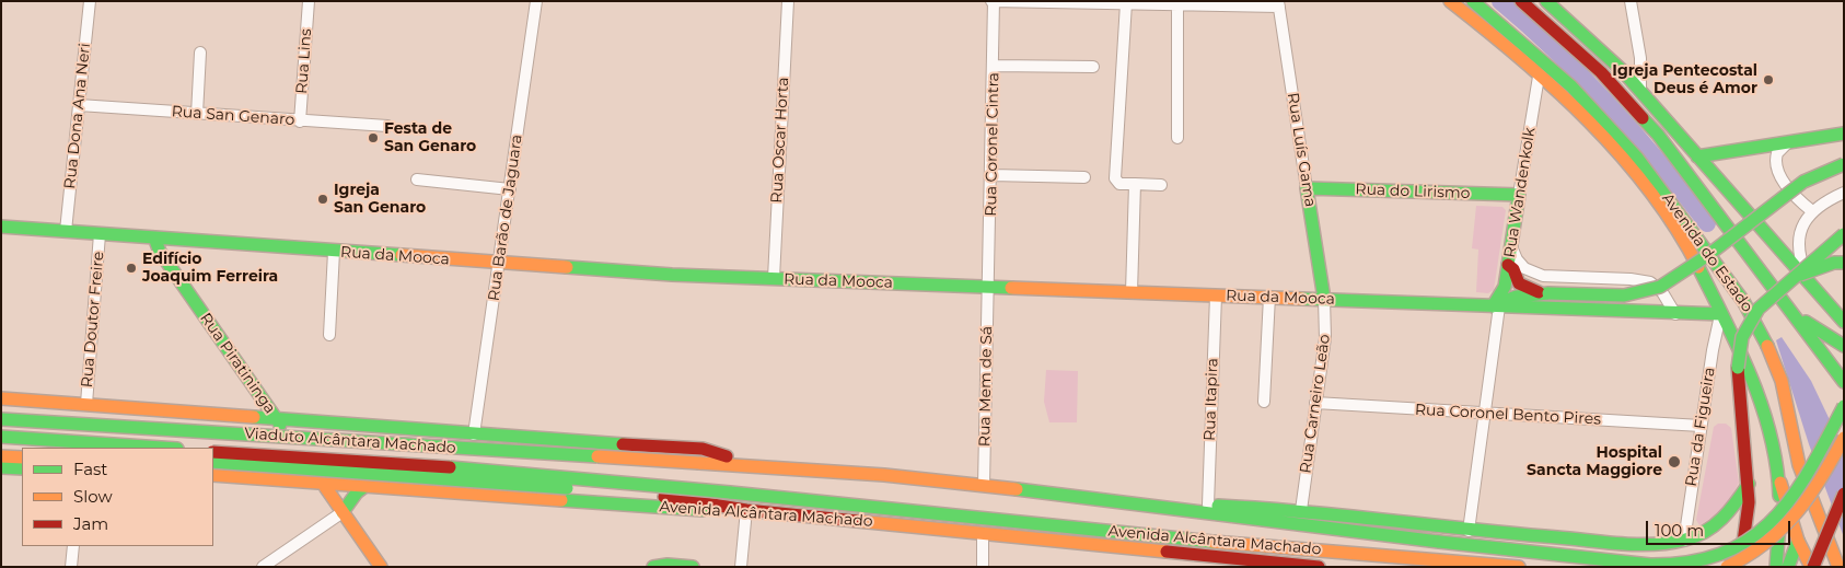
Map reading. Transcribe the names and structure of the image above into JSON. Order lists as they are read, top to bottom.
{
  "streets": {
    "main road": [
      "Rua Luís Gama",
      "Rua do Lirismo",
      "Rua Wandenkolk",
      "Avenida do Estado",
      "Rua da Mooca",
      "Rua Piratininga",
      "Viaduto Alcântara Machado",
      "Avenida Alcântara Machado"
    ],
    "street": [
      "Rua Lins",
      "Rua Dona Ana Neri",
      "Rua San Genaro",
      "Rua Oscar Horta",
      "Rua Coronel Cintra",
      "Rua Barão de Jaguara",
      "Rua Doutor Freire",
      "Rua Mem de Sá",
      "Rua Itapira",
      "Rua Carneiro Leão",
      "Rua Coronel Bento Pires",
      "Rua da Figueira"
    ]
  },
  "crossings": [
    ["Rua Lins", "Rua San Genaro"],
    ["Rua Dona Ana Neri", "Rua San Genaro"],
    ["Rua Dona Ana Neri", "Rua da Mooca"],
    ["Rua Oscar Horta", "Rua da Mooca"],
    ["Rua Coronel Cintra", "Rua da Mooca"],
    ["Rua Coronel Cintra", "Rua Mem de Sá"],
    ["Rua Luís Gama", "Rua do Lirismo"],
    ["Rua Luís Gama", "Rua da Mooca"],
    ["Rua Luís Gama", "Rua Carneiro Leão"],
    ["Rua do Lirismo", "Rua Wandenkolk"],
    ["Rua Wandenkolk", "Avenida do Estado"],
    ["Rua Wandenkolk", "Rua da Mooca"],
    ["Rua Wandenkolk", "Rua Coronel Bento Pires"],
    ["Rua Wandenkolk", "Avenida Alcântara Machado"],
    ["Rua Barão de Jaguara", "Rua da Mooca"],
    ["Avenida do Estado", "Rua da Mooca"],
    ["Avenida do Estado", "Rua da Figueira"],
    ["Rua da Mooca", "Rua Doutor Freire"],
    ["Rua da Mooca", "Rua Piratininga"],
    ["Rua da Mooca", "Rua Mem de Sá"],
    ["Rua da Mooca", "Rua Itapira"],
    ["Rua da Mooca", "Rua Carneiro Leão"],
    ["Rua da Mooca", "Rua da Figueira"],
    ["Rua Piratininga", "Avenida Alcântara Machado"],
    ["Rua Mem de Sá", "Avenida Alcântara Machado"],
    ["Rua Itapira", "Avenida Alcântara Machado"],
    ["Rua Carneiro Leão", "Rua Coronel Bento Pires"],
    ["Rua Carneiro Leão", "Avenida Alcântara Machado"],
    ["Rua Coronel Bento Pires", "Rua da Figueira"],
    ["Rua da Figueira", "Avenida Alcântara Machado"],
    ["Viaduto Alcântara Machado", "Avenida Alcântara Machado"]
  ],
  "places": [
    "Igreja Pentecostal Deus é Amor",
    "Festa de San Genaro",
    "Igreja San Genaro",
    "Edifício Joaquim Ferreira",
    "Hospital Sancta Maggiore"
  ],
  "legend": ["Fast", "Slow", "Jam"],
  "scale_bar": "100 m"
}
